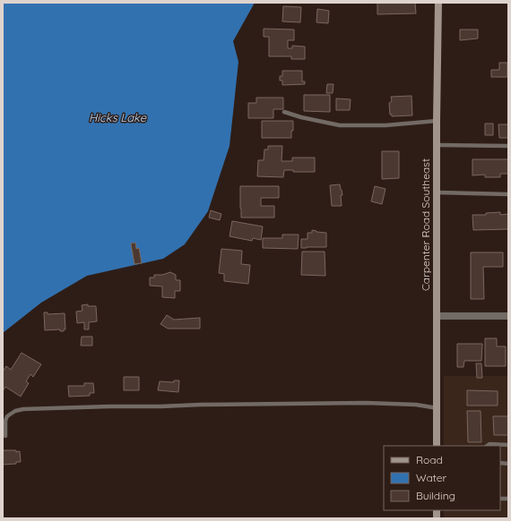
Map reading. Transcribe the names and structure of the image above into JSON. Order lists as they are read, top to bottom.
{
  "streets": {
    "street": ["Carpenter Road Southeast"]
  },
  "water": ["Hicks Lake"],
  "legend": ["Road", "Water", "Building"]
}
